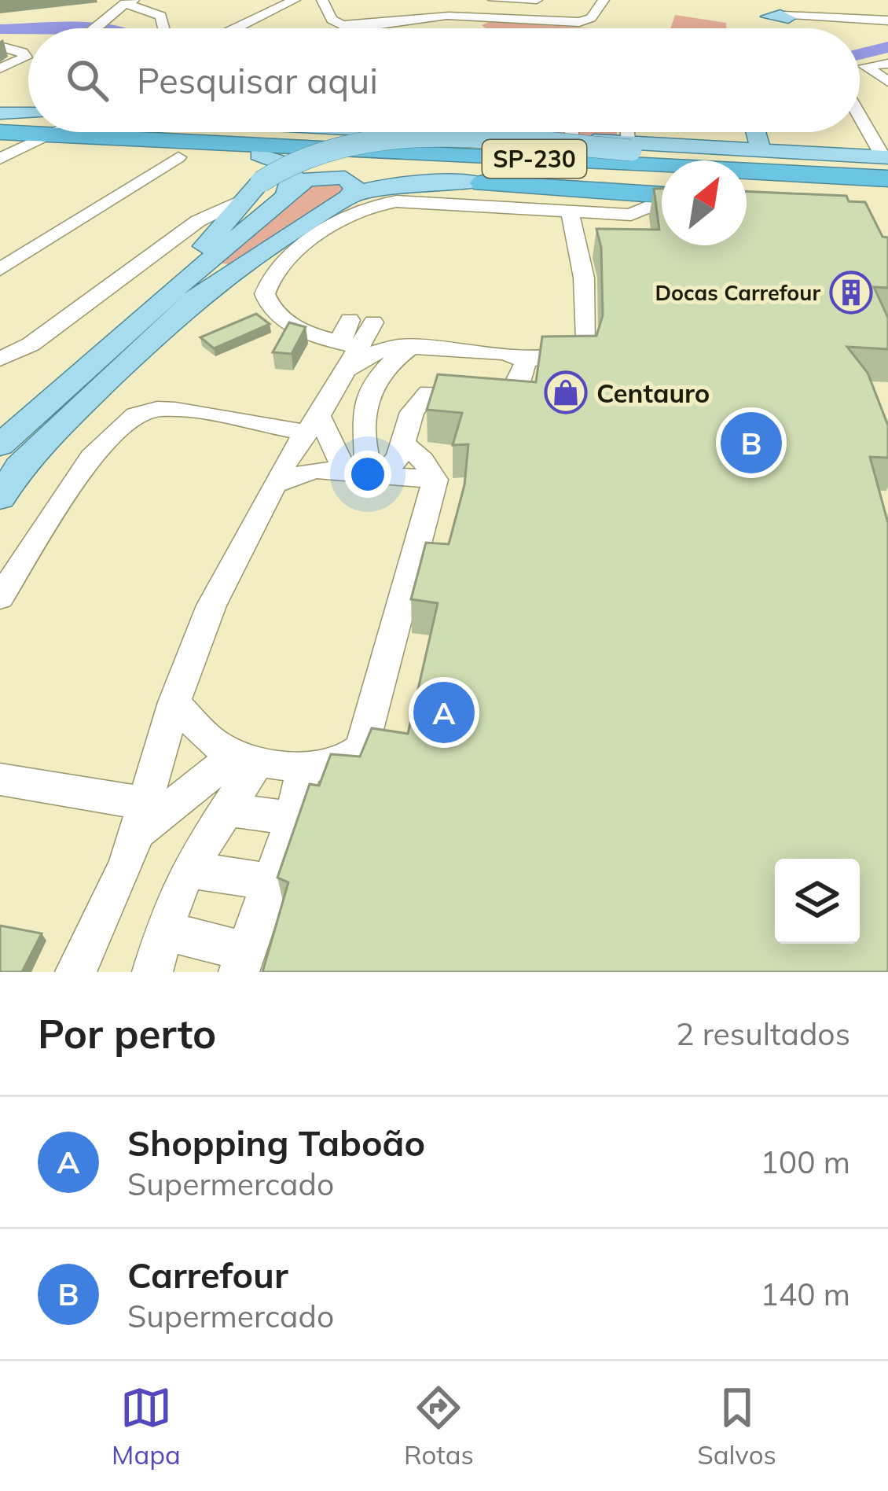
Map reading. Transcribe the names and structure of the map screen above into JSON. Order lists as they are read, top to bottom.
{
  "streets": {
    "highway": ["SP-230"]
  },
  "places": {
    "building": ["Docas Carrefour"],
    "shop": ["Centauro"]
  },
  "north": "top right",
  "page": {
    "search": "Pesquisar aqui",
    "pins": ["B", "A"],
    "heading": ["Por perto", "2 resultados"],
    "list": [
      {
        "mark": "A",
        "name": "Shopping Taboão",
        "note": "Supermercado",
        "value": "100 m"
      },
      {
        "mark": "B",
        "name": "Carrefour",
        "note": "Supermercado",
        "value": "140 m"
      }
    ],
    "nav": ["Mapa", "Rotas", "Salvos"]
  }
}
